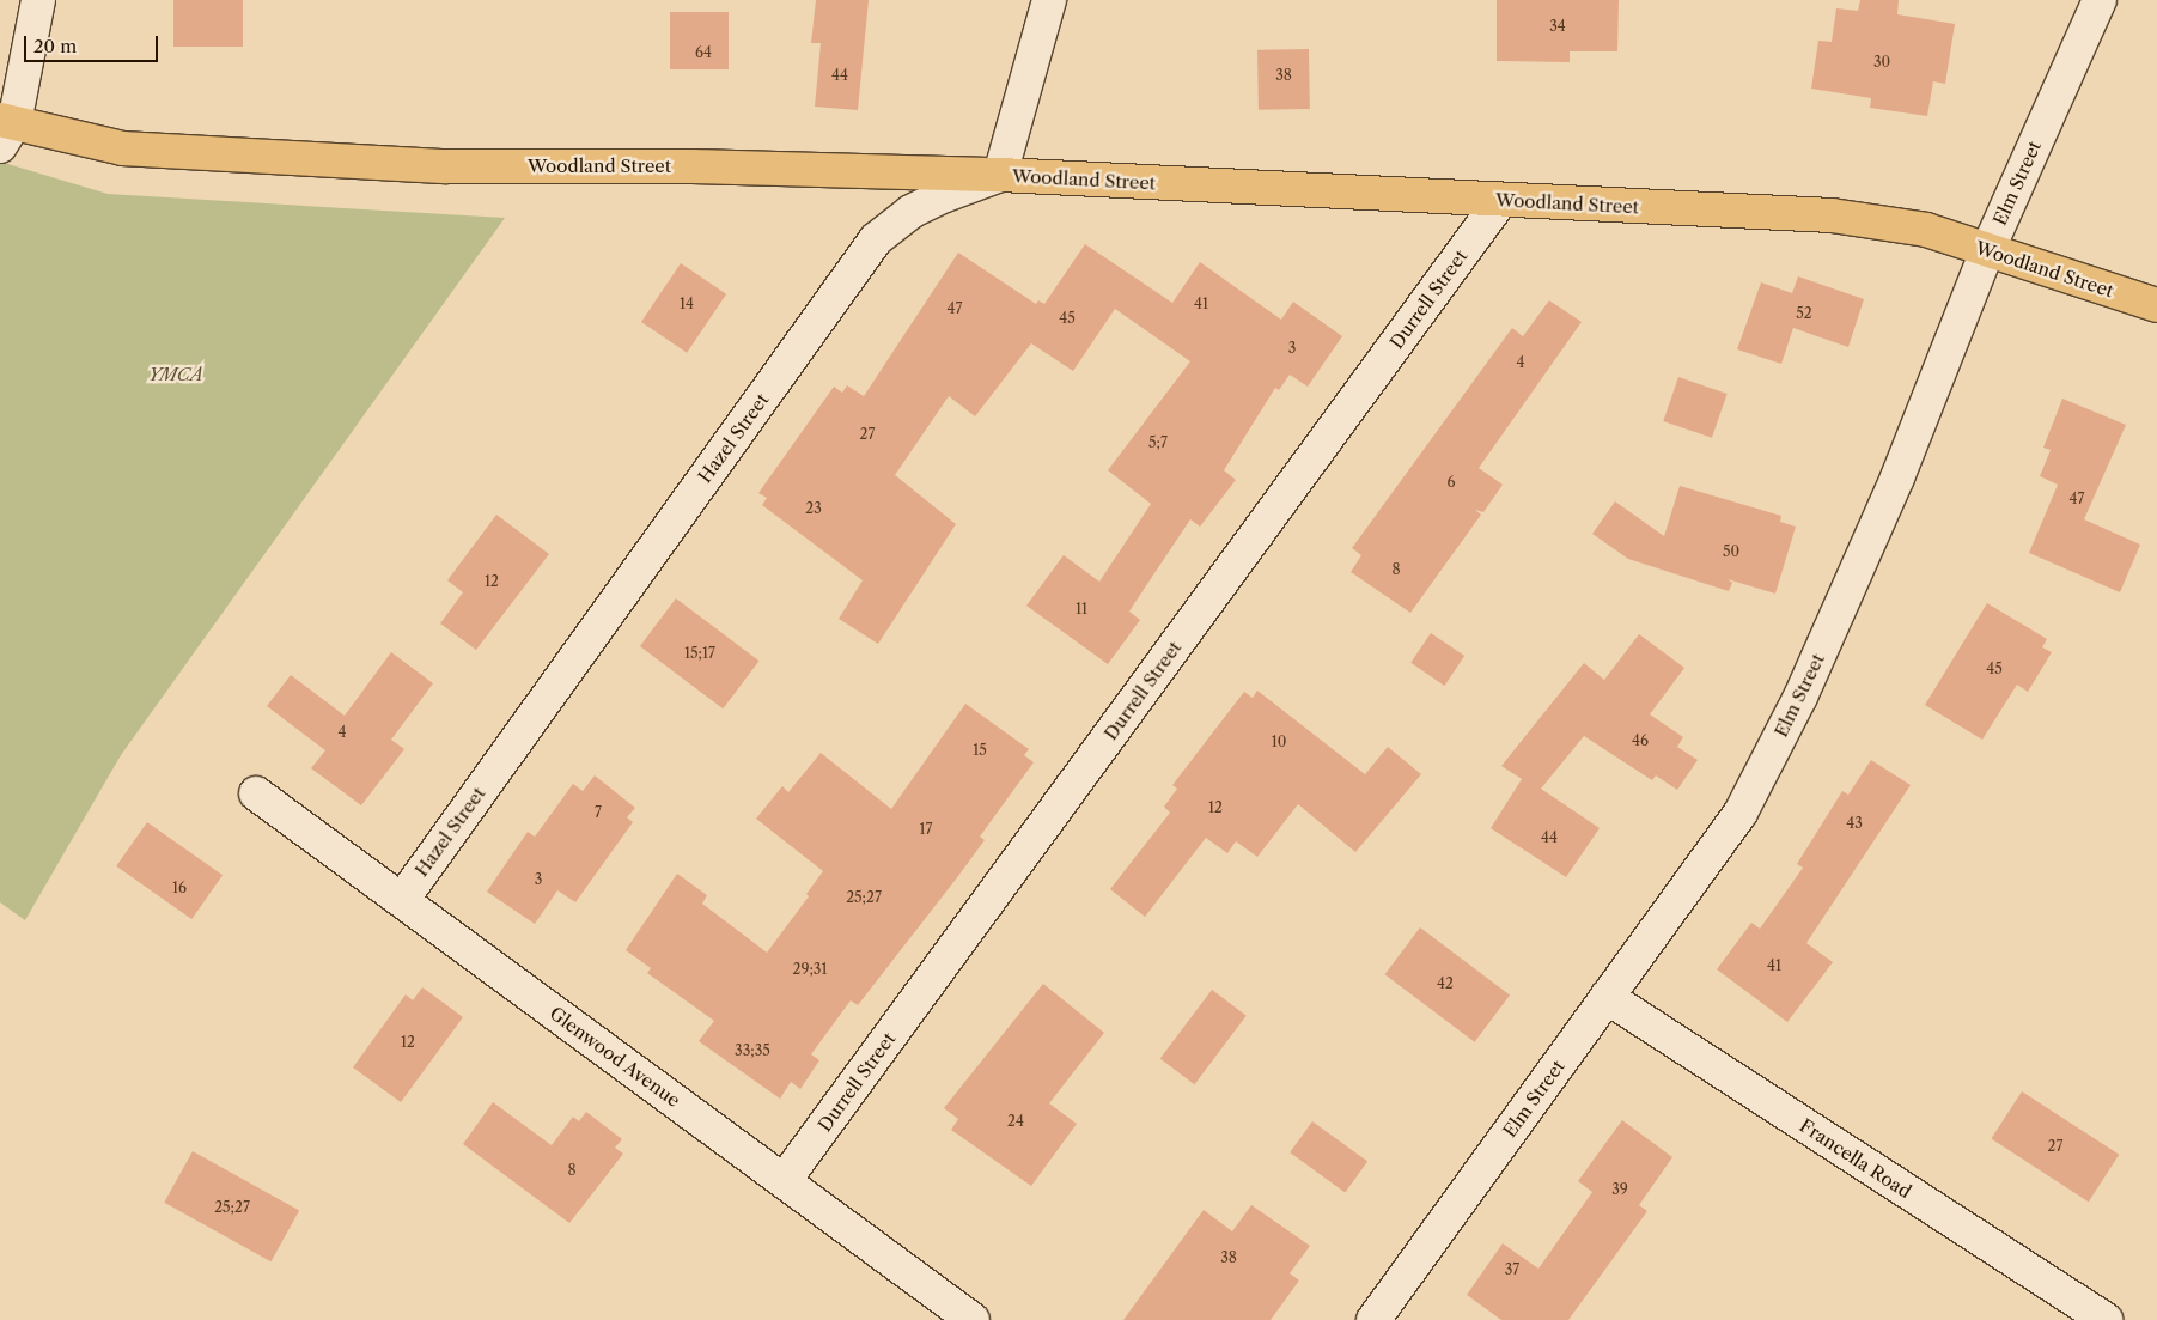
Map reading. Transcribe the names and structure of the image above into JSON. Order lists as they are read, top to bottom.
{
  "streets": {
    "main road": ["Woodland Street"],
    "street": [
      "Elm Street",
      "Durrell Street",
      "Hazel Street",
      "Glenwood Avenue",
      "Francella Road"
    ]
  },
  "crossings": [
    ["Woodland Street", "Elm Street"],
    ["Woodland Street", "Durrell Street"],
    ["Woodland Street", "Hazel Street"],
    ["Elm Street", "Francella Road"],
    ["Durrell Street", "Glenwood Avenue"],
    ["Hazel Street", "Glenwood Avenue"]
  ],
  "parks": ["YMCA"],
  "house_numbers": [
    "34",
    "64",
    "30",
    "44",
    "38",
    "14",
    "41",
    "47",
    "52",
    "45",
    "3",
    "4",
    "27",
    "5;7",
    "6",
    "47",
    "23",
    "50",
    "8",
    "12",
    "11",
    "15;17",
    "45",
    "4",
    "46",
    "10",
    "15",
    "12",
    "7",
    "43",
    "17",
    "44",
    "3",
    "16",
    "25;27",
    "41",
    "29;31",
    "42",
    "12",
    "33;35",
    "24",
    "27",
    "8",
    "39",
    "25;27",
    "38",
    "37"
  ],
  "scale_bar": "20 m"
}
